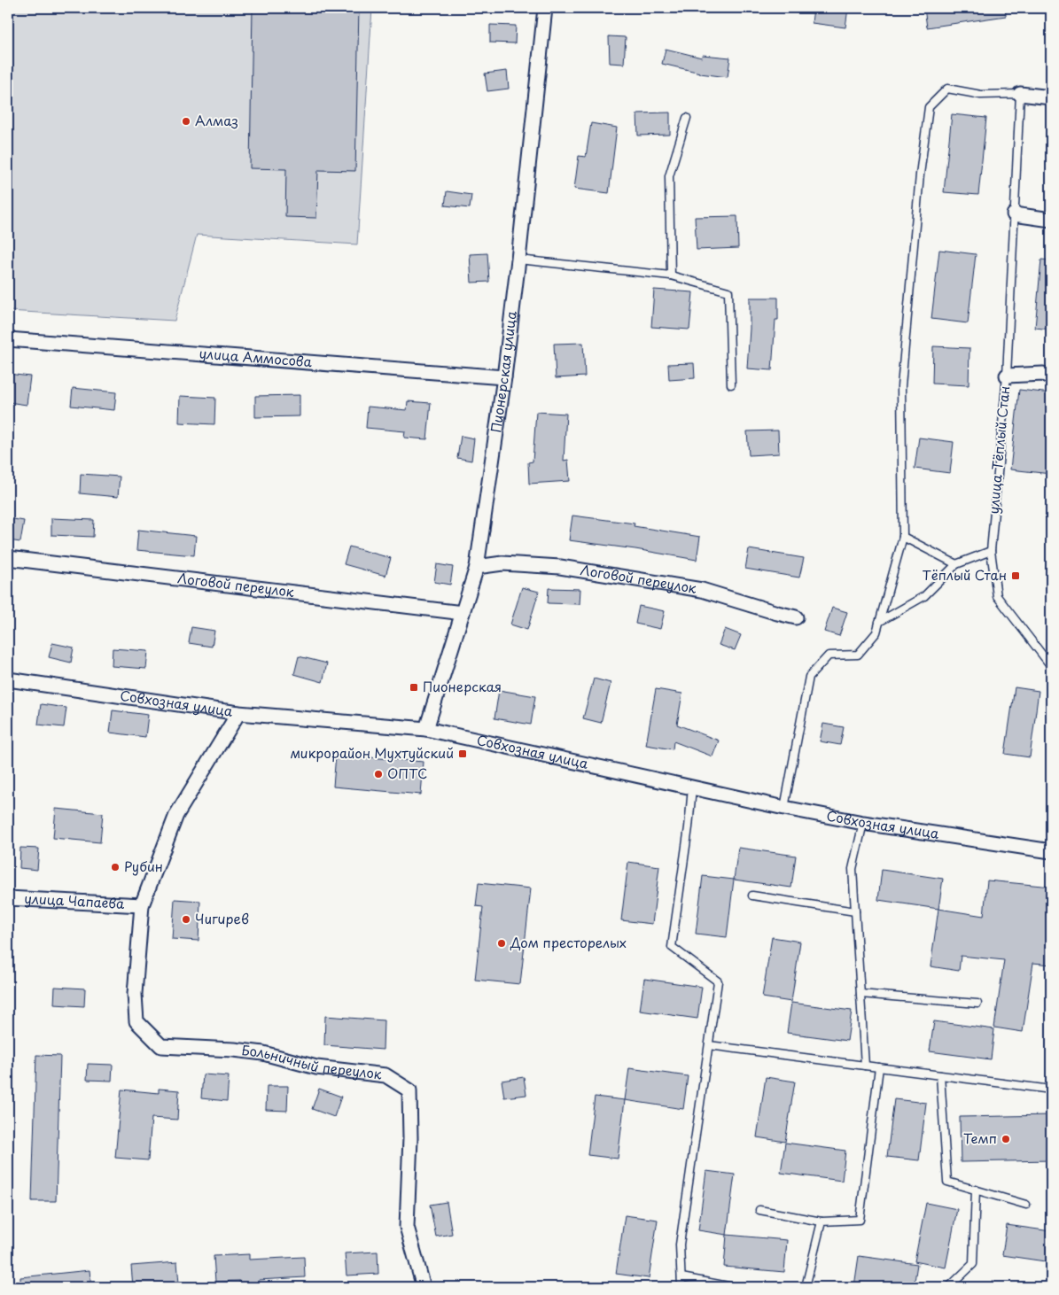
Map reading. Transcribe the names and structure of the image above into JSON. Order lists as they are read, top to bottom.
{
  "streets": {
    "street": [
      "улица Аммосова",
      "Пионерская улица",
      "Логовой переулок",
      "Совхозная улица",
      "улица Чапаева",
      "Больничный переулок"
    ],
    "lane": ["улица Тёплый Стан"]
  },
  "crossings": [
    ["улица Аммосова", "Пионерская улица"],
    ["Пионерская улица", "Логовой переулок"],
    ["Пионерская улица", "Совхозная улица"],
    ["улица Чапаева", "Больничный переулок"]
  ],
  "places": {
    "other": [
      "Алмаз",
      "ОПТС",
      "Рубин",
      "Чигирев",
      "Дом престорелых",
      "Темп"
    ],
    "transit": ["Тёплый Стан", "Пионерская", "микрорайон Мухтуйский"]
  }
}
